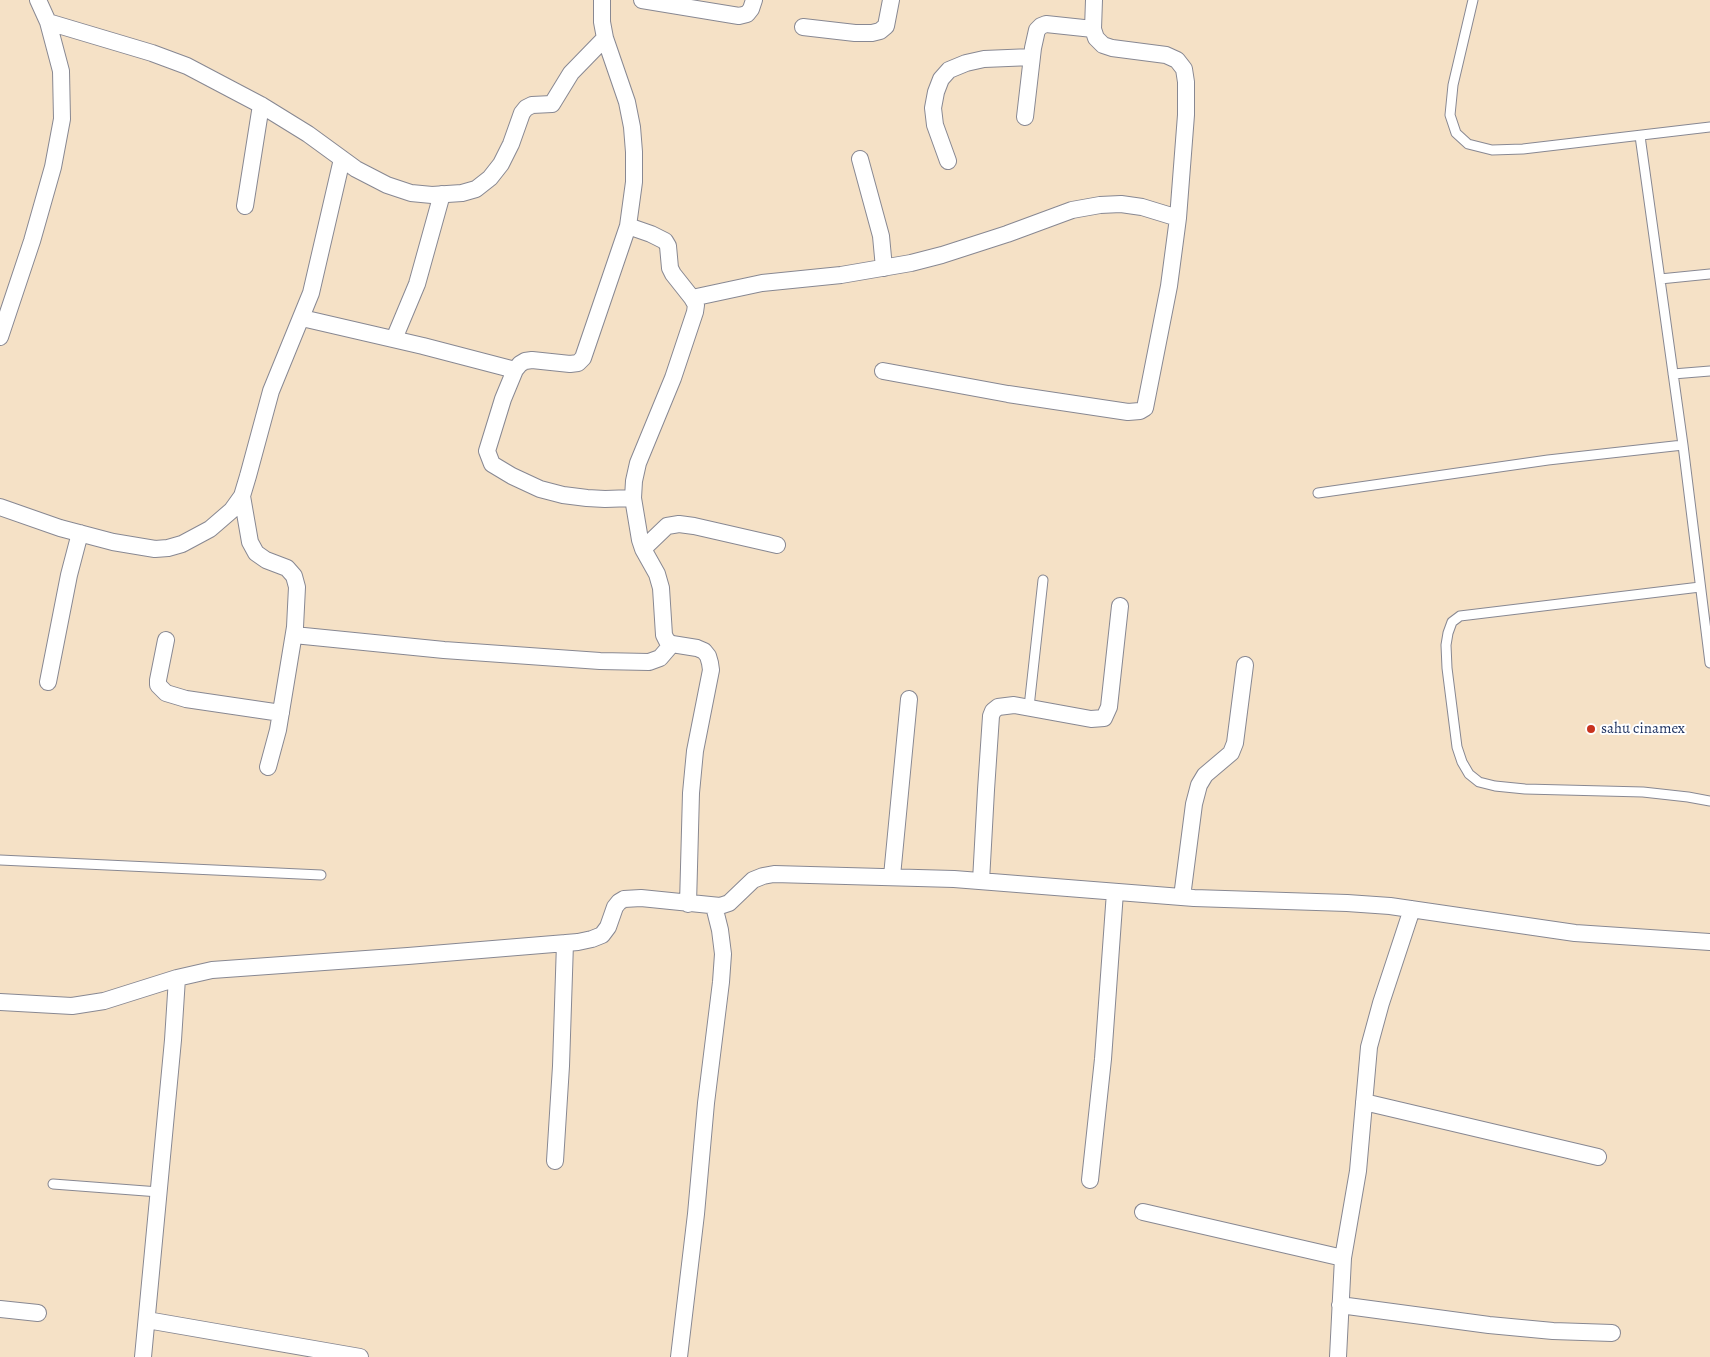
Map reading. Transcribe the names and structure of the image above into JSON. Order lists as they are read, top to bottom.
{
  "places": ["sahu cinamex"]
}
